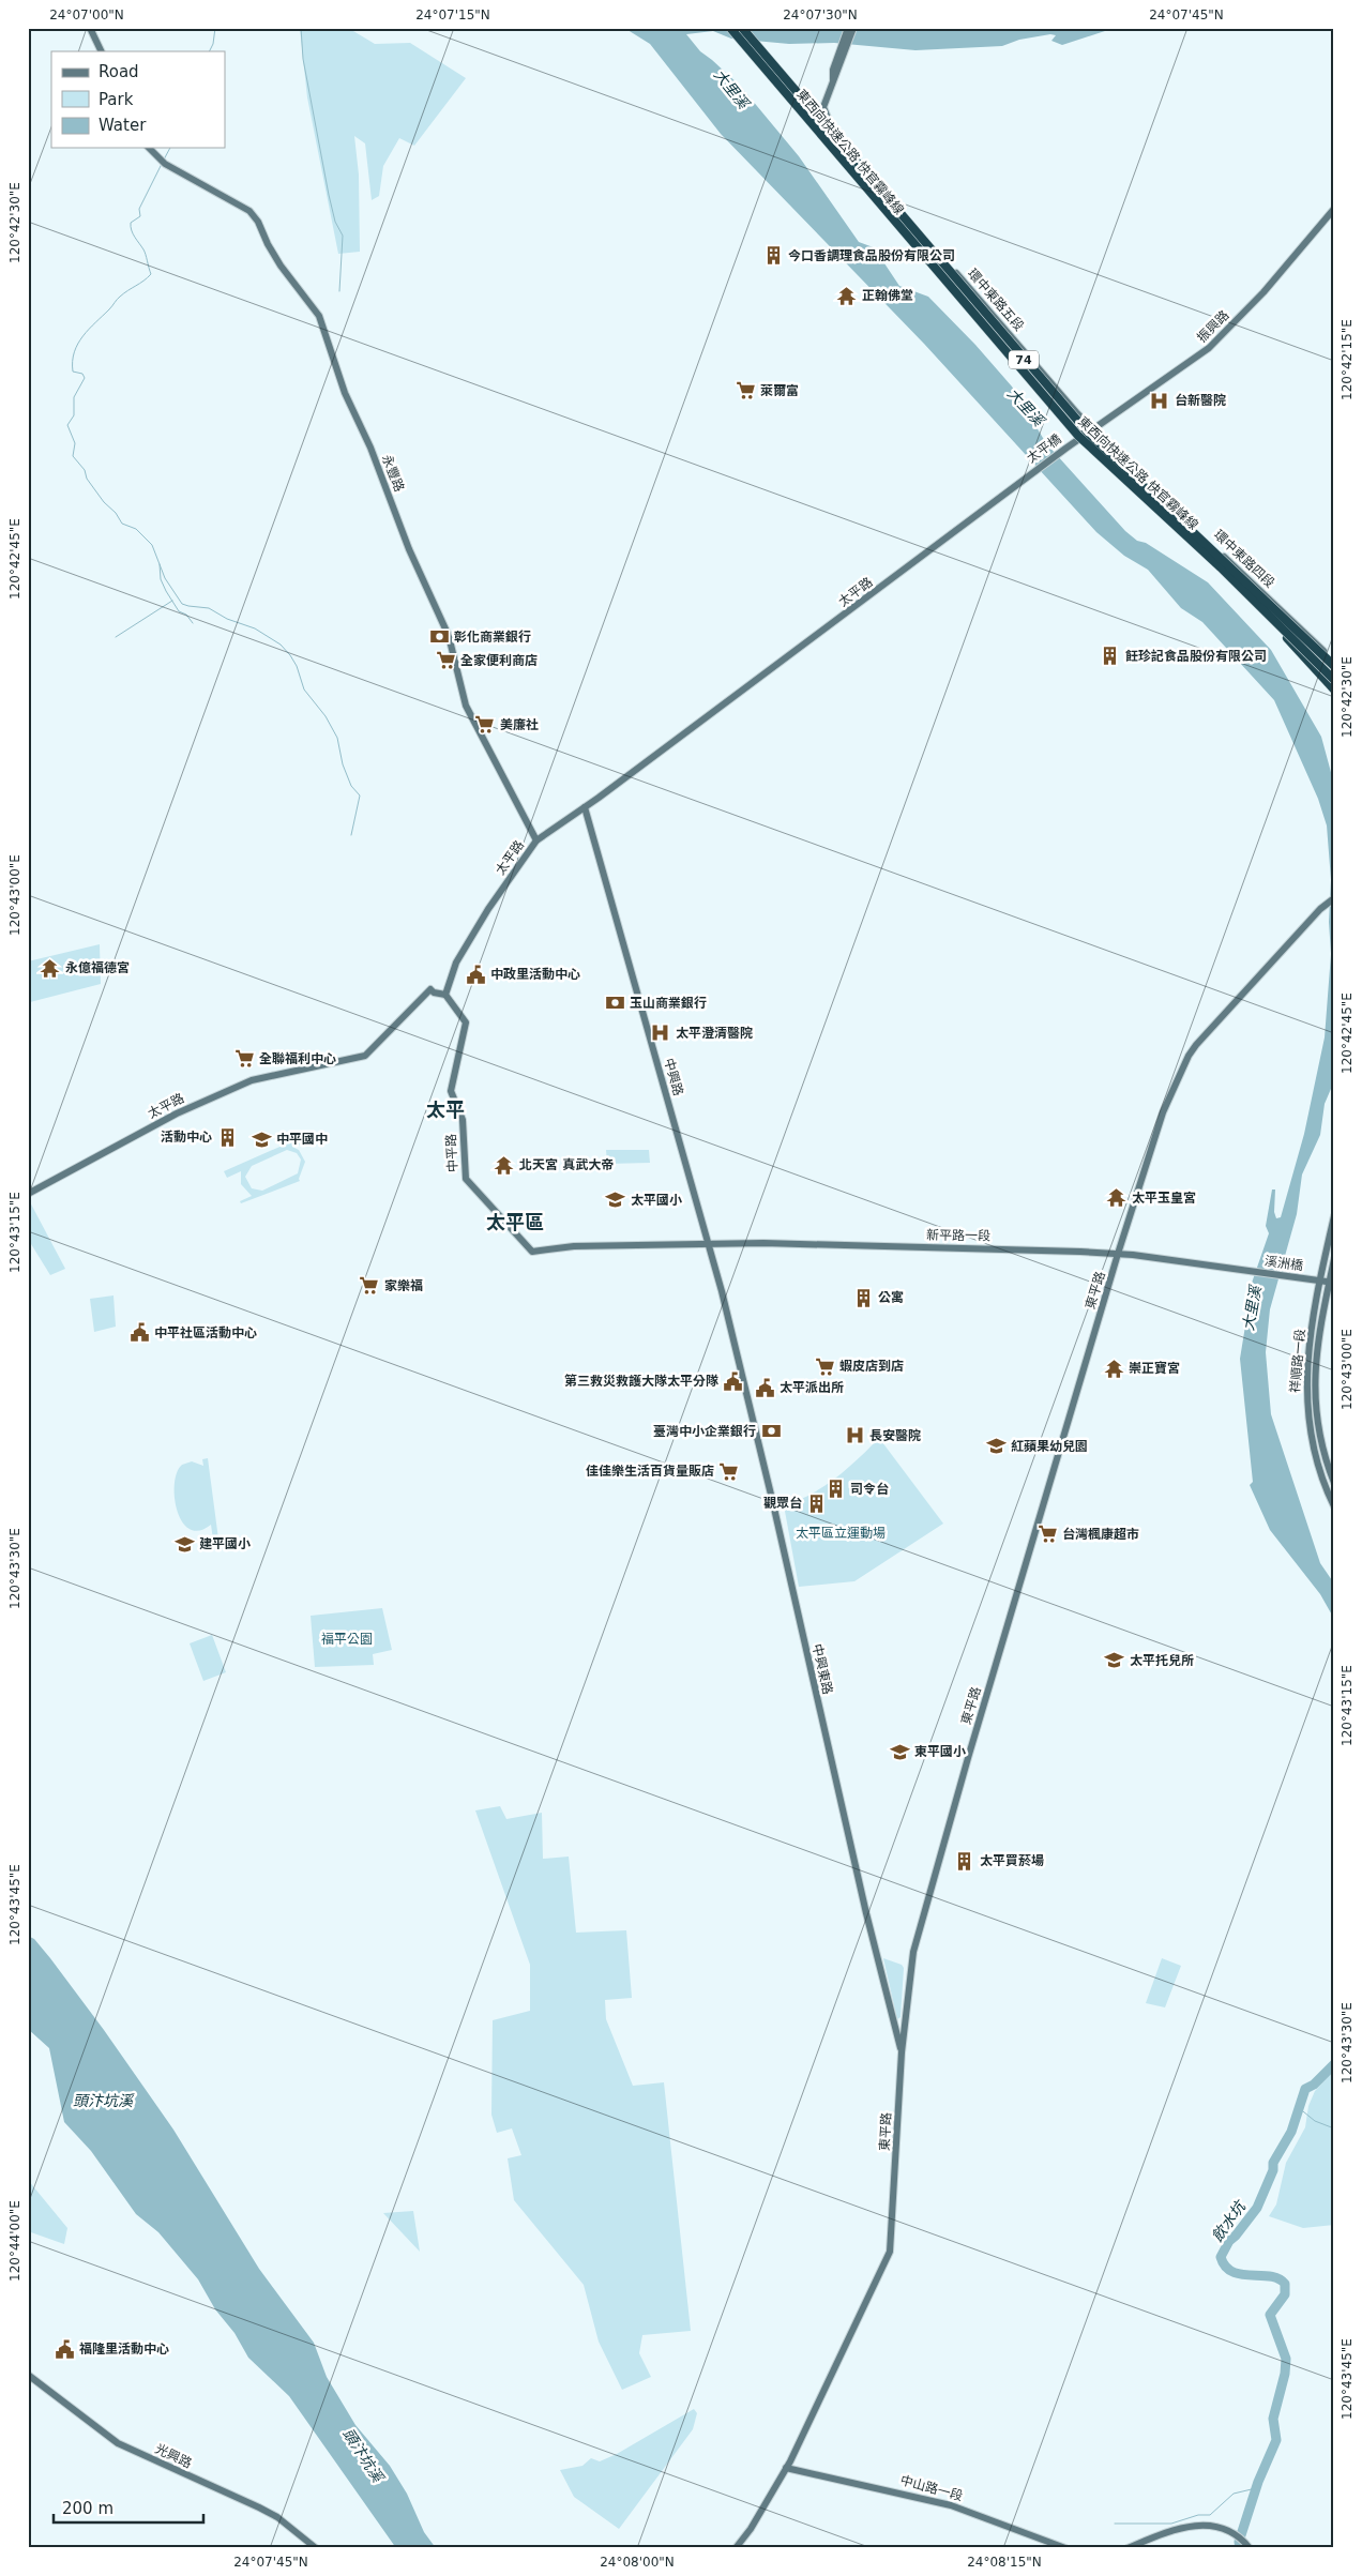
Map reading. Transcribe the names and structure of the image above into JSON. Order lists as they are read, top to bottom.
{
  "streets": {
    "highway": ["東西向快速公路 快官霧峰線", "74"],
    "street": [
      "環中東路五段",
      "振興路",
      "太平橋",
      "永豐路",
      "環中東路四段",
      "太平路",
      "中興路",
      "中平路",
      "新平路一段",
      "溪洲橋",
      "東平路",
      "祥順路一段",
      "中興東路",
      "光興路",
      "中山路一段"
    ]
  },
  "crossings": [
    ["環中東路五段", "振興路"],
    ["環中東路五段", "環中東路四段"],
    ["振興路", "太平橋"],
    ["振興路", "環中東路四段"],
    ["太平橋", "太平路"],
    ["永豐路", "太平路"],
    ["太平路", "中興路"],
    ["太平路", "中平路"],
    ["中興路", "新平路一段"],
    ["中興路", "中興東路"],
    ["中平路", "新平路一段"],
    ["新平路一段", "溪洲橋"],
    ["新平路一段", "東平路"],
    ["溪洲橋", "祥順路一段"],
    ["東平路", "中興東路"],
    ["東平路", "中山路一段"]
  ],
  "districts": ["太平", "太平區"],
  "water": ["大里溪", "頭汴坑溪", "飲水坑"],
  "parks": ["太平區立運動場", "福平公園"],
  "places": {
    "building": [
      "今口香調理食品股份有限公司",
      "飪珍記食品股份有限公司",
      "活動中心",
      "公寓",
      "司令台",
      "觀眾台",
      "太平買菸場"
    ],
    "temple": [
      "正翰佛堂",
      "永億福德宮",
      "北天宮 真武大帝",
      "太平玉皇宮",
      "崇正寶宮"
    ],
    "supermarket": [
      "萊爾富",
      "全家便利商店",
      "美廉社",
      "全聯福利中心",
      "家樂福",
      "蝦皮店到店",
      "佳佳樂生活百貨量販店",
      "台灣楓康超市"
    ],
    "hospital": ["台新醫院", "太平澄清醫院", "長安醫院"],
    "bank": ["彰化商業銀行", "玉山商業銀行", "臺灣中小企業銀行"],
    "public building": [
      "中政里活動中心",
      "中平社區活動中心",
      "第三救災救護大隊太平分隊",
      "太平派出所",
      "福隆里活動中心"
    ],
    "school or university": [
      "中平國中",
      "太平國小",
      "紅蘋果幼兒園",
      "建平國小",
      "太平托兒所",
      "東平國小"
    ]
  },
  "legend": ["Road", "Park", "Water"],
  "scale_bar": "200 m",
  "coordinates": [
    "24°07'00\"N",
    "24°07'15\"N",
    "24°07'30\"N",
    "24°07'45\"N",
    "120°42'30\"E",
    "120°42'15\"E",
    "120°42'45\"E",
    "120°43'00\"E",
    "120°43'15\"E",
    "120°43'30\"E",
    "120°43'45\"E",
    "120°44'00\"E",
    "24°08'00\"N",
    "24°08'15\"N"
  ]
}
